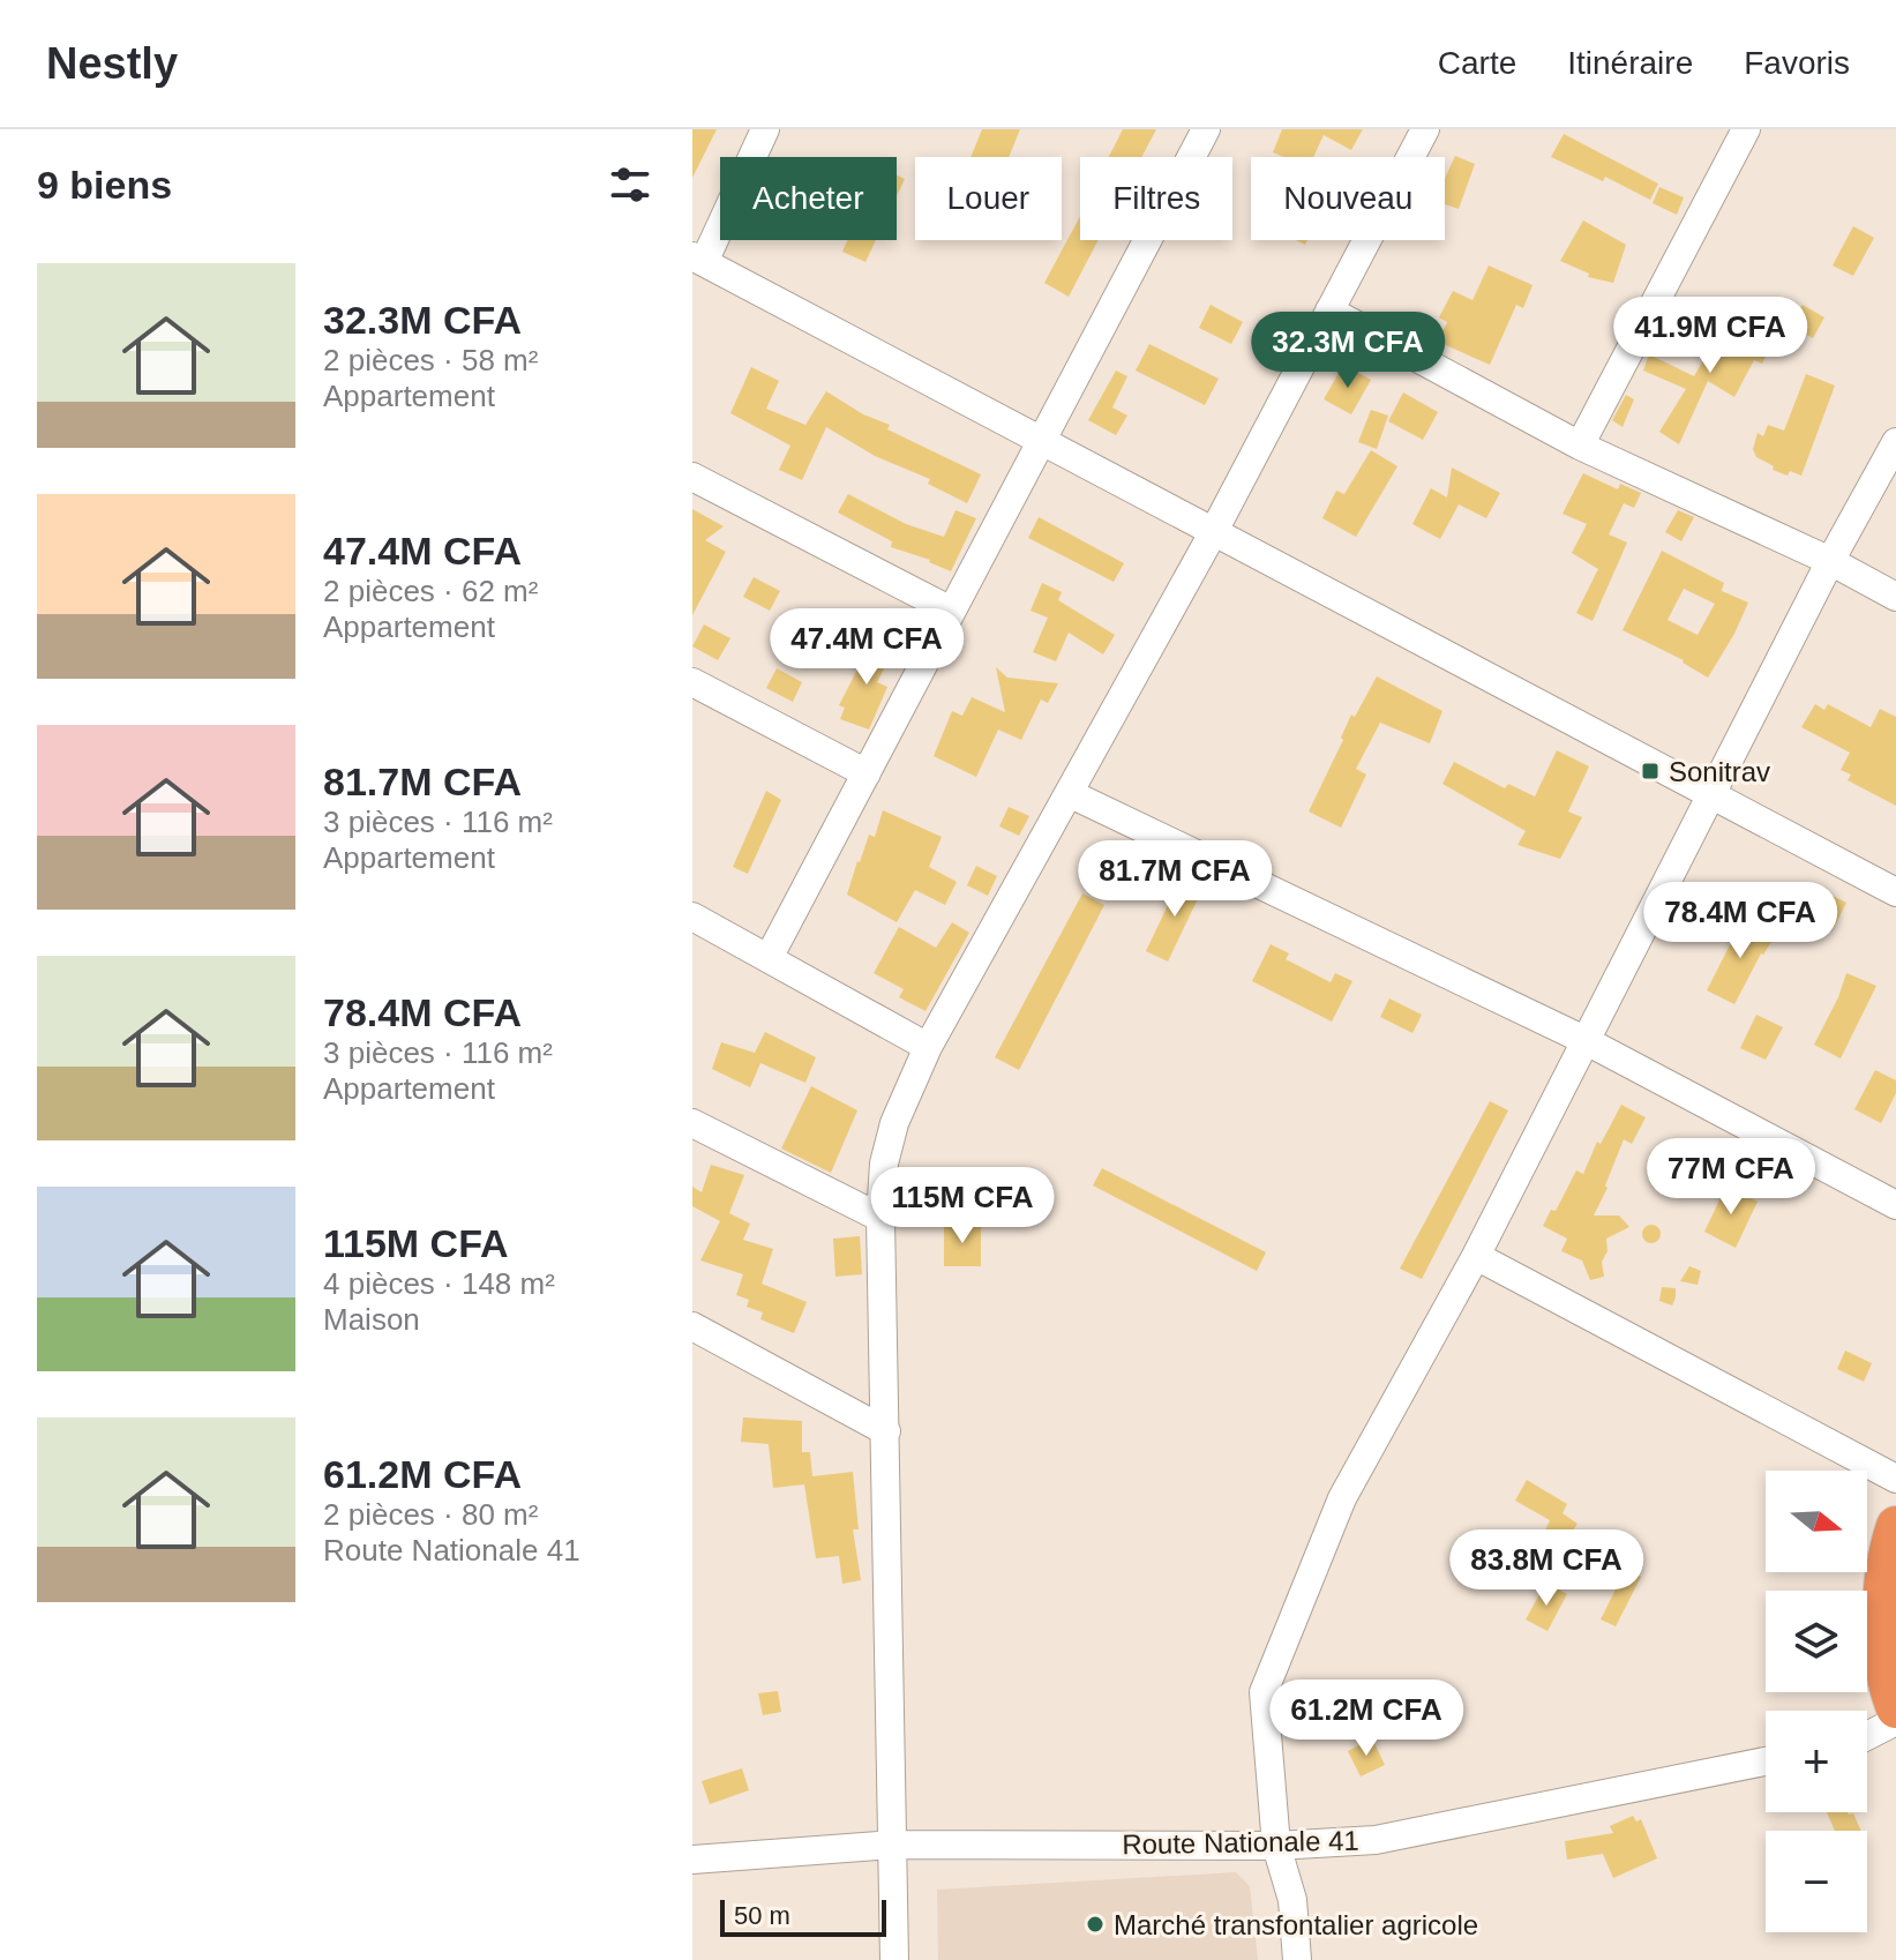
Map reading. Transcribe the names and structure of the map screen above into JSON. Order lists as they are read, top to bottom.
{
  "streets": {
    "street": ["Route Nationale 41"]
  },
  "places": {
    "transit": ["Sonitrav"],
    "other": ["Marché transfontalier agricole"]
  },
  "scale_bar": "50 m",
  "north": "right",
  "page": {
    "header": "Nestly",
    "nav": ["Carte", "Itinéraire", "Favoris"],
    "heading": "9 biens",
    "chip": [
      "Acheter",
      "Louer",
      "Filtres",
      "Nouveau"
    ],
    "list": [
      {
        "name": "32.3M CFA",
        "note": "2 pièces · 58 m² · Appartement"
      },
      {
        "name": "47.4M CFA",
        "note": "2 pièces · 62 m² · Appartement"
      },
      {
        "name": "81.7M CFA",
        "note": "3 pièces · 116 m² · Appartement"
      },
      {
        "name": "78.4M CFA",
        "note": "3 pièces · 116 m² · Appartement"
      },
      {
        "name": "115M CFA",
        "note": "4 pièces · 148 m² · Maison"
      },
      {
        "name": "61.2M CFA",
        "note": "2 pièces · 80 m² · Route Nationale 41"
      }
    ],
    "price": [
      "41.9M CFA",
      "32.3M CFA",
      "47.4M CFA",
      "81.7M CFA",
      "78.4M CFA",
      "77M CFA",
      "115M CFA",
      "83.8M CFA",
      "61.2M CFA"
    ],
    "map_buttons": ["+", "−"],
    "scale": "50 m"
  }
}
